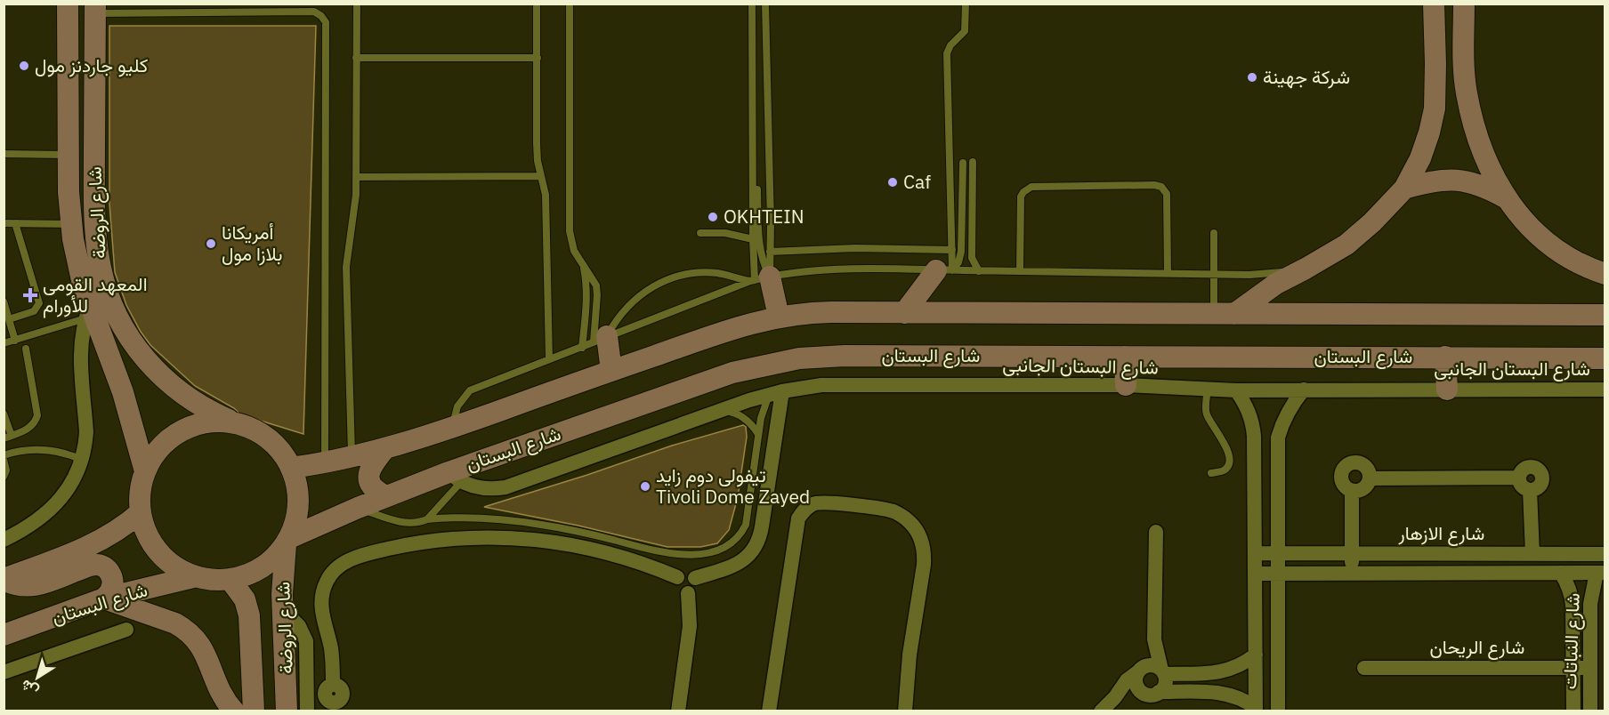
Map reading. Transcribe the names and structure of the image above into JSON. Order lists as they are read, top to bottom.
{
  "streets": {
    "street": [
      "شارع الروضة",
      "شارع البستان",
      "شارع البستان الجانبى",
      "شارع الازهار",
      "شارع النباتات",
      "شارع الريحان"
    ]
  },
  "crossings": [
    ["شارع الروضة", "شارع البستان"],
    ["شارع البستان", "شارع البستان الجانبى"],
    ["شارع النباتات", "شارع الريحان"]
  ],
  "places": {
    "other": [
      "كليو جاردنز مول",
      "شركة جهينة",
      "Caf",
      "OKHTEIN",
      "أمريكانا بلازا مول",
      "تيفولى دوم زايد Tivoli Dome Zayed"
    ],
    "health": ["المعهد القومى للأورام"]
  },
  "north": "bottom left"
}
